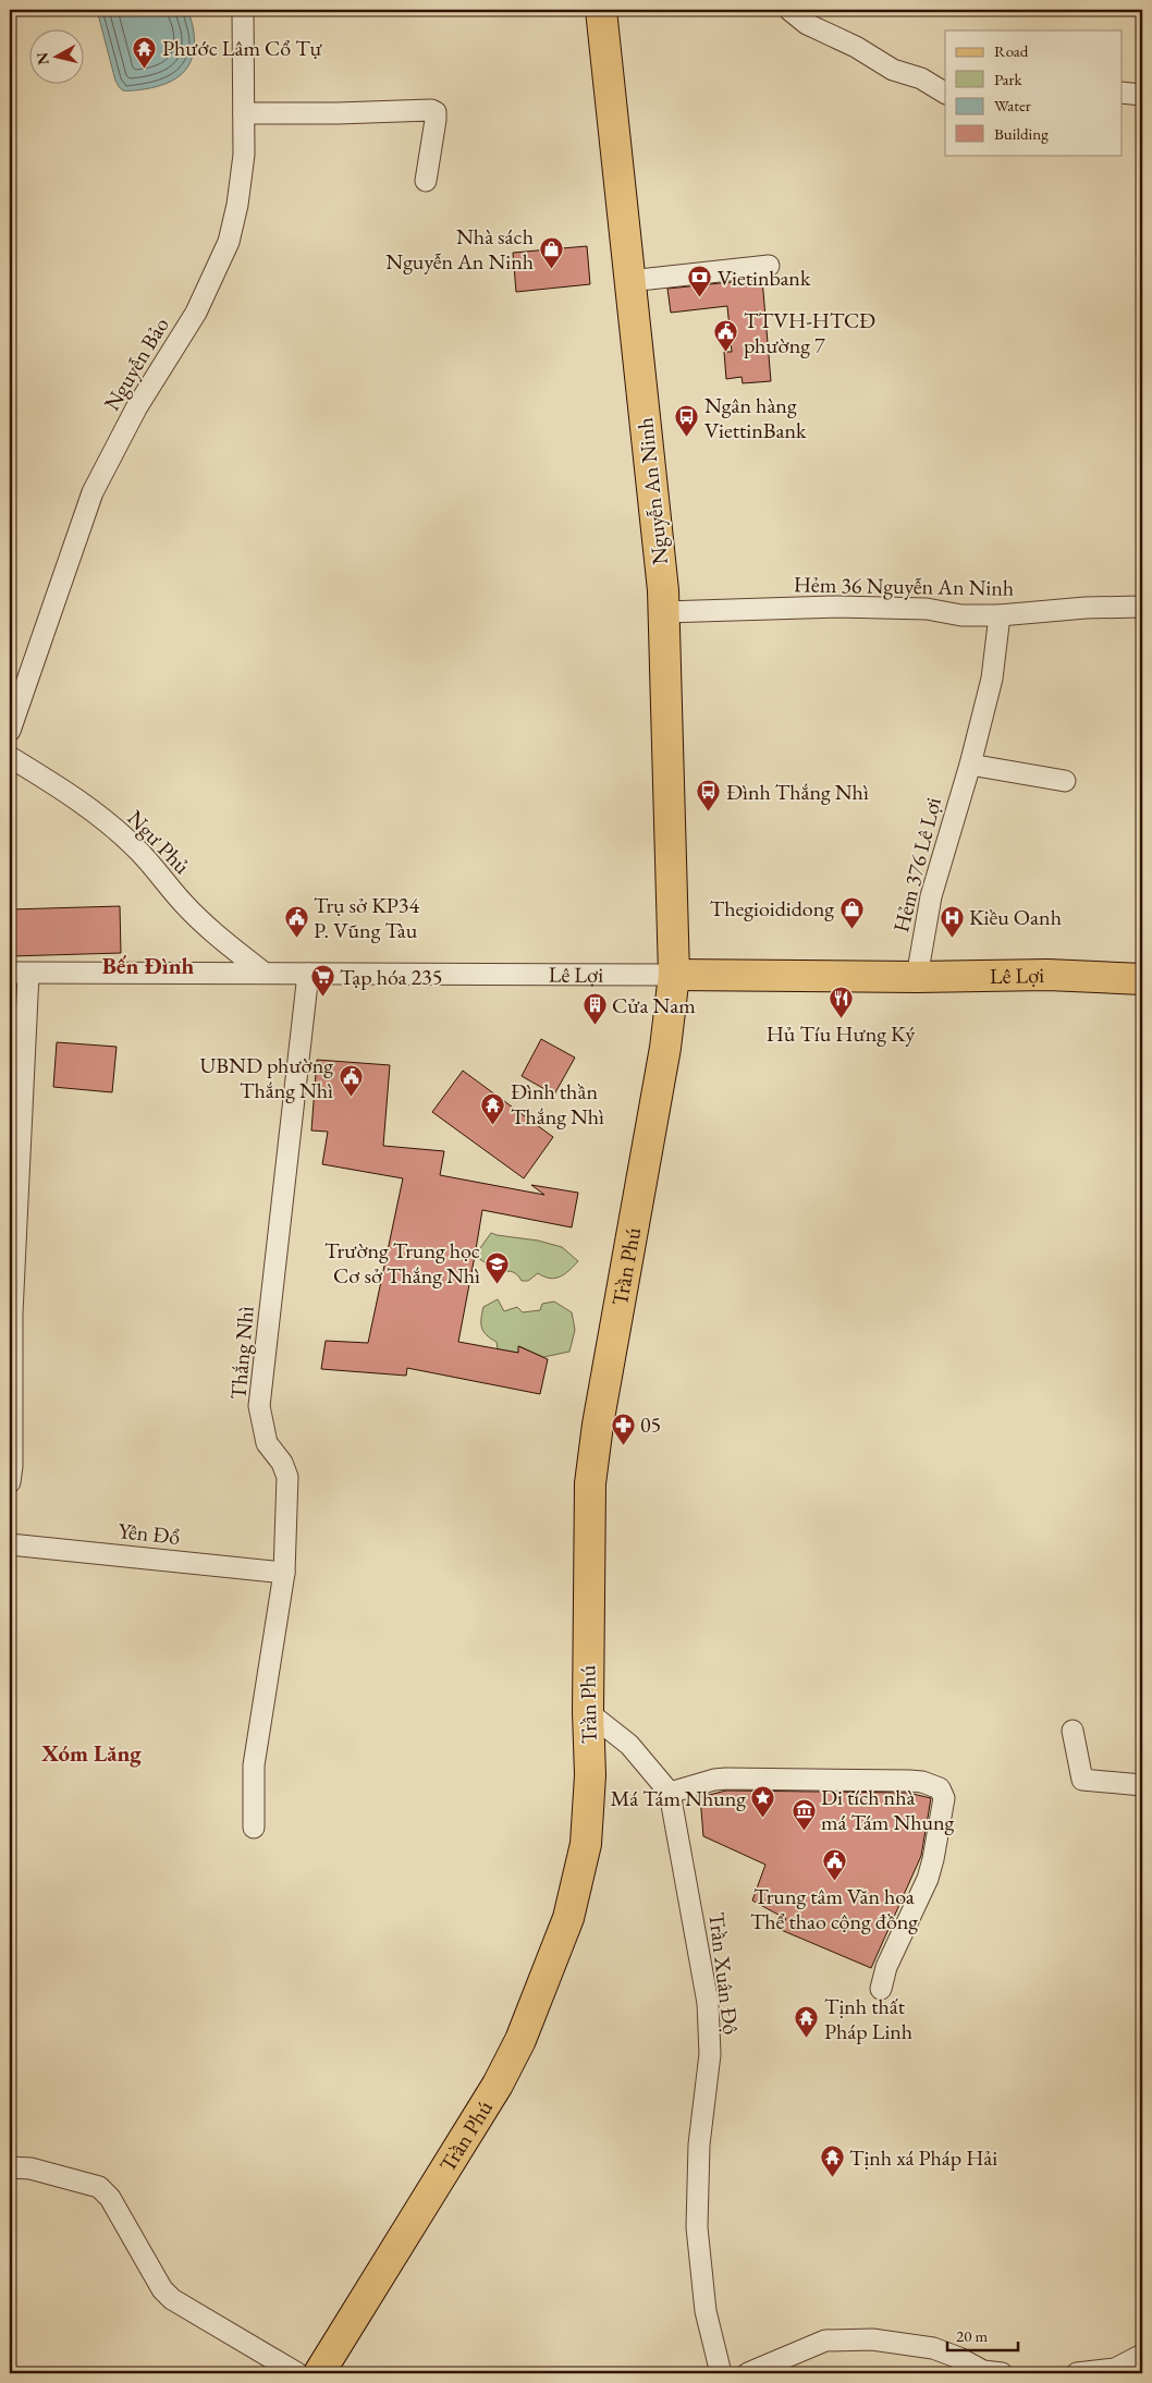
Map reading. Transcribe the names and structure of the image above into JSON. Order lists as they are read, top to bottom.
{
  "streets": {
    "main road": ["Nguyễn An Ninh", "Lê Lợi", "Trần Phú"],
    "street": [
      "Nguyễn Bảo",
      "Hẻm 36 Nguyễn An Ninh",
      "Ngư Phủ",
      "Hẻm 376 Lê Lợi",
      "Thắng Nhì",
      "Yên Đổ",
      "Trần Xuân Độ"
    ]
  },
  "crossings": [
    ["Nguyễn An Ninh", "Hẻm 36 Nguyễn An Ninh"],
    ["Nguyễn An Ninh", "Lê Lợi"],
    ["Nguyễn An Ninh", "Trần Phú"],
    ["Hẻm 36 Nguyễn An Ninh", "Hẻm 376 Lê Lợi"],
    ["Ngư Phủ", "Lê Lợi"],
    ["Hẻm 376 Lê Lợi", "Lê Lợi"],
    ["Lê Lợi", "Trần Phú"],
    ["Lê Lợi", "Thắng Nhì"],
    ["Trần Phú", "Trần Xuân Độ"],
    ["Thắng Nhì", "Yên Đổ"]
  ],
  "districts": ["Bến Đình", "Xóm Lăng"],
  "places": {
    "temple": [
      "Phước Lâm Cổ Tự",
      "Đình thần Thắng Nhì",
      "Tịnh thất Pháp Linh",
      "Tịnh xá Pháp Hải"
    ],
    "shop": ["Nhà sách Nguyễn An Ninh", "Thegioididong"],
    "bank": ["Vietinbank"],
    "public building": [
      "TTVH-HTCĐ phường 7",
      "Trụ sở KP34 P. Vũng Tàu",
      "UBND phường Thắng Nhì",
      "Trung tâm Văn hoa Thể thao cộng đồng"
    ],
    "bus stop": ["Ngân hàng ViettinBank", "Đình Thắng Nhì"],
    "hospital": ["Kiều Oanh"],
    "supermarket": ["Tạp hóa 235"],
    "restaurant": ["Hủ Tíu Hưng Ký"],
    "building": ["Cửa Nam"],
    "school or university": ["Trường Trung học Cơ sở Thắng Nhì"],
    "pharmacy": ["05"],
    "place": ["Má Tám Nhung"],
    "museum": ["Di tích nhà má Tám Nhung"]
  },
  "legend": [
    "Road",
    "Park",
    "Water",
    "Building"
  ],
  "scale_bar": "20 m",
  "north": "left"
}
